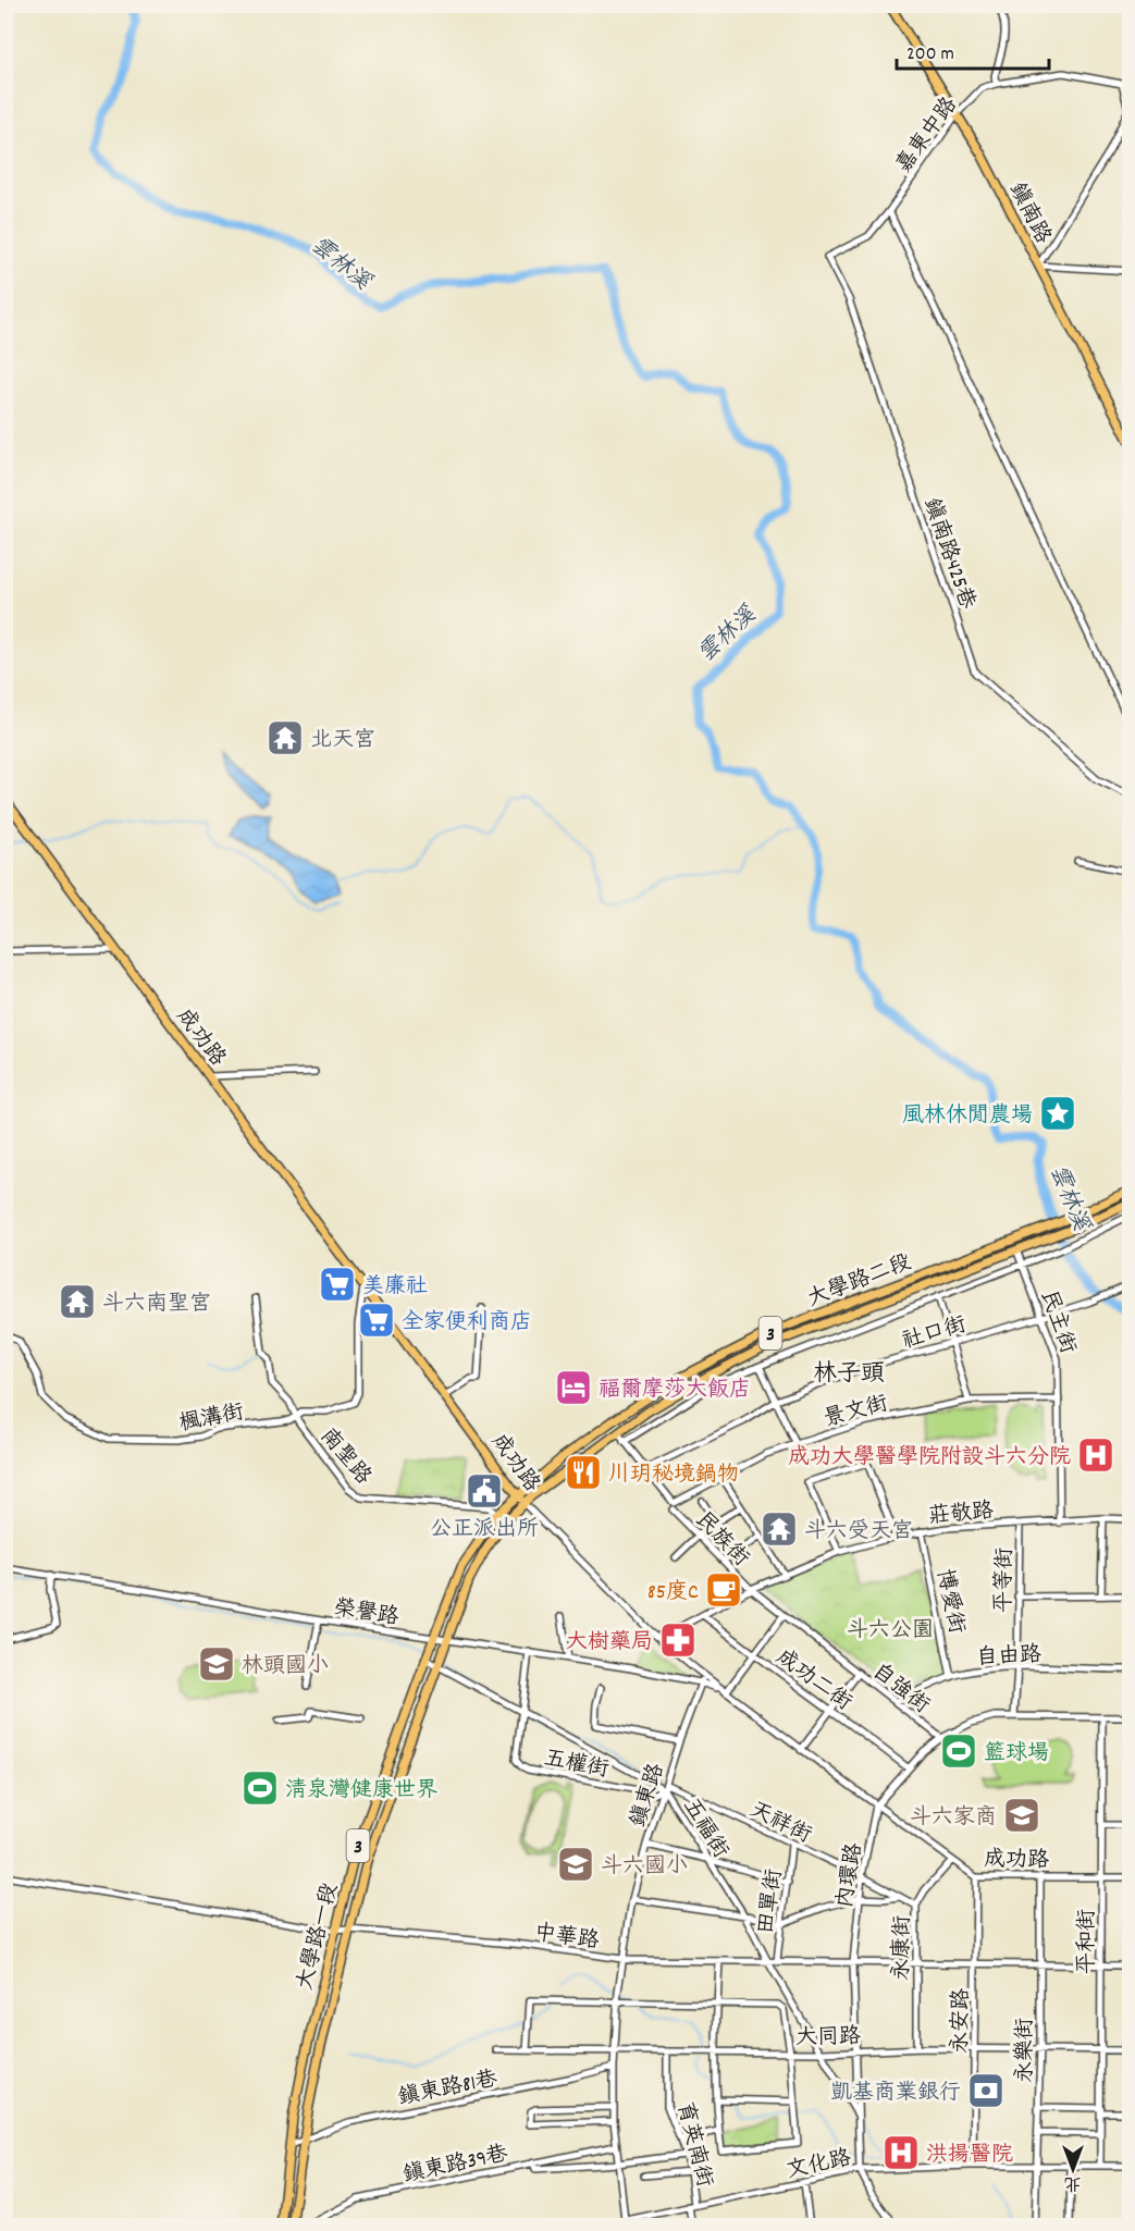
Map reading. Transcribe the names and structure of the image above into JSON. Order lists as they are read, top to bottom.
{
  "streets": {
    "main road": [
      "鎮南路",
      "成功路",
      "大學路二段",
      "3",
      "大學路一段"
    ],
    "street": [
      "嘉東中路",
      "鎮南路425巷",
      "民主街",
      "社口街",
      "景文街",
      "楓溝街",
      "南聖路",
      "莊敬路",
      "民族街",
      "平等街",
      "博愛街",
      "榮譽路",
      "自由路",
      "成功二街",
      "自強街",
      "五權街",
      "鎮東路",
      "天祥街",
      "五福街",
      "內環路",
      "田單街",
      "中華路",
      "平和街",
      "永康街",
      "永安路",
      "大同路",
      "永樂街",
      "鎮東路81巷",
      "育英南街",
      "鎮東路39巷",
      "文化路"
    ]
  },
  "crossings": [
    ["嘉東中路", "鎮南路"],
    ["嘉東中路", "鎮南路425巷"],
    ["成功路", "大學路二段"],
    ["成功路", "楓溝街"],
    ["成功路", "莊敬路"],
    ["成功路", "榮譽路"],
    ["成功路", "鎮東路"],
    ["成功路", "內環路"],
    ["成功路", "大學路一段"],
    ["成功路", "平和街"],
    ["成功路", "永康街"],
    ["成功路", "永安路"],
    ["成功路", "永樂街"],
    ["大學路二段", "民主街"],
    ["大學路二段", "民族街"],
    ["大學路二段", "大學路一段"],
    ["民主街", "社口街"],
    ["民主街", "景文街"],
    ["民主街", "莊敬路"],
    ["社口街", "民族街"],
    ["景文街", "民族街"],
    ["楓溝街", "南聖路"],
    ["南聖路", "大學路一段"],
    ["莊敬路", "民族街"],
    ["莊敬路", "平等街"],
    ["莊敬路", "博愛街"],
    ["莊敬路", "成功二街"],
    ["莊敬路", "自強街"],
    ["民族街", "自強街"],
    ["平等街", "自由路"],
    ["博愛街", "自由路"],
    ["榮譽路", "五權街"],
    ["榮譽路", "鎮東路"],
    ["榮譽路", "大學路一段"],
    ["自由路", "自強街"],
    ["五權街", "鎮東路"],
    ["五權街", "天祥街"],
    ["五權街", "五福街"],
    ["鎮東路", "天祥街"],
    ["鎮東路", "五福街"],
    ["鎮東路", "中華路"],
    ["鎮東路", "大同路"],
    ["鎮東路", "鎮東路81巷"],
    ["鎮東路", "鎮東路39巷"],
    ["鎮東路", "文化路"],
    ["天祥街", "五福街"],
    ["天祥街", "內環路"],
    ["天祥街", "田單街"],
    ["天祥街", "永康街"],
    ["五福街", "內環路"],
    ["五福街", "田單街"],
    ["五福街", "中華路"],
    ["五福街", "大學路一段"],
    ["五福街", "大同路"],
    ["內環路", "中華路"],
    ["內環路", "大同路"],
    ["內環路", "文化路"],
    ["田單街", "中華路"],
    ["中華路", "大學路一段"],
    ["中華路", "平和街"],
    ["中華路", "永康街"],
    ["中華路", "永安路"],
    ["中華路", "永樂街"],
    ["大學路一段", "鎮東路81巷"],
    ["平和街", "大同路"],
    ["平和街", "文化路"],
    ["永康街", "大同路"],
    ["永安路", "大同路"],
    ["永安路", "文化路"],
    ["大同路", "永樂街"],
    ["大同路", "育英南街"],
    ["永樂街", "文化路"],
    ["育英南街", "文化路"]
  ],
  "districts": ["林子頭"],
  "water": ["雲林溪"],
  "parks": ["斗六公園"],
  "places": {
    "temple": ["北天宮", "斗六南聖宮", "斗六受天宮"],
    "place": ["風林休閒農場"],
    "supermarket": ["美廉社", "全家便利商店"],
    "hotel": ["福爾摩莎大飯店"],
    "hospital": ["成功大學醫學院附設斗六分院", "洪揚醫院"],
    "restaurant": ["川玥秘境鍋物"],
    "public building": ["公正派出所"],
    "cafe": ["85度C"],
    "pharmacy": ["大樹藥局"],
    "school or university": ["林頭國小", "斗六家商", "斗六國小"],
    "sports": ["籃球場", "清泉灣健康世界"],
    "bank": ["凱基商業銀行"]
  },
  "scale_bar": "200 m",
  "north": "bottom"
}
